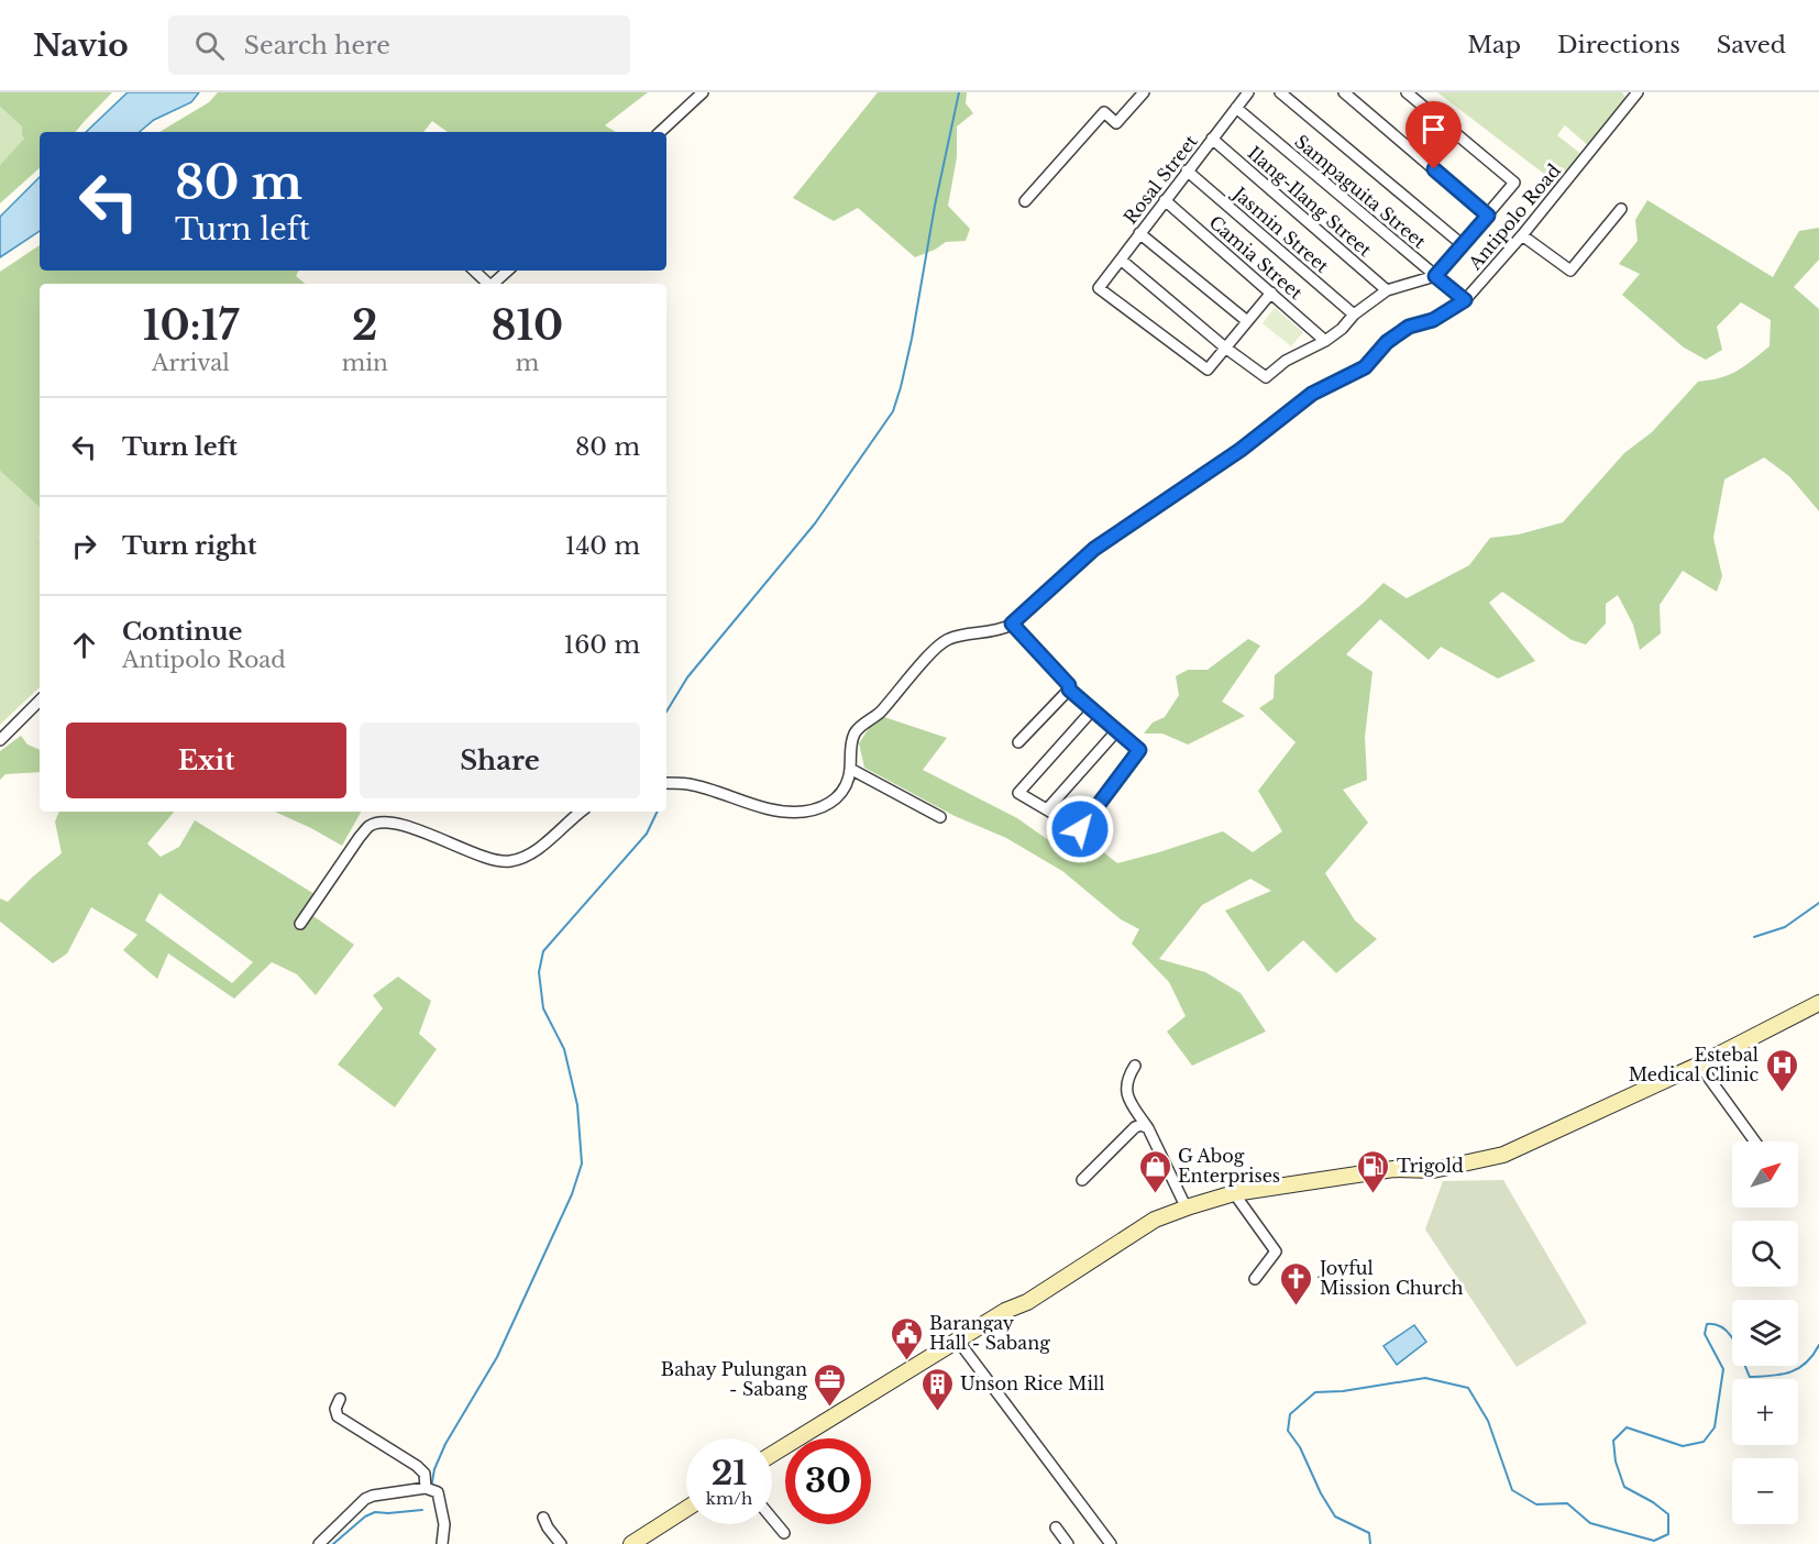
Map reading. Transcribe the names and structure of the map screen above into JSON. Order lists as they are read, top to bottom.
{
  "streets": {
    "street": [
      "Rosal Street",
      "Sampaguita Street",
      "Ilang-Ilang Street",
      "Antipolo Road",
      "Jasmin Street",
      "Camia Street"
    ]
  },
  "crossings": [
    ["Rosal Street", "Sampaguita Street"],
    ["Rosal Street", "Ilang-Ilang Street"],
    ["Rosal Street", "Jasmin Street"],
    ["Rosal Street", "Camia Street"],
    ["Sampaguita Street", "Antipolo Road"]
  ],
  "places": {
    "hospital": ["Estebal Medical Clinic"],
    "shop": ["G Abog Enterprises"],
    "fuel station": ["Trigold"],
    "church": ["Joyful Mission Church"],
    "public building": ["Barangay Hall - Sabang"],
    "office": ["Bahay Pulungan - Sabang"],
    "building": ["Unson Rice Mill"]
  },
  "north": "top right",
  "page": {
    "header": "Navio",
    "search": "Search here",
    "nav": ["Map", "Directions", "Saved"],
    "turn": ["80 m", "Turn left"],
    "eta": [
      "10:17",
      "Arrival",
      "2",
      "min",
      "810",
      "m"
    ],
    "list": [
      {
        "name": "Turn left",
        "value": "80 m"
      },
      {
        "name": "Turn right",
        "value": "140 m"
      },
      {
        "name": "Continue",
        "note": "Antipolo Road",
        "value": "160 m"
      }
    ],
    "buttons": ["Exit", "Share"],
    "map_buttons": ["+", "−"],
    "speed": "21 km/h",
    "limit": "30"
  }
}
